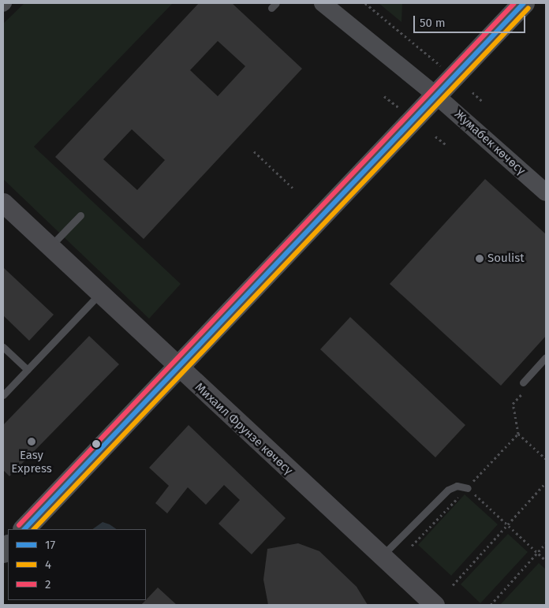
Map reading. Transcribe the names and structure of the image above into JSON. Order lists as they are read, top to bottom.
{
  "streets": {
    "main road": ["Михаил Фрунзе көчөсү"],
    "street": ["Жумабек көчөсү"]
  },
  "places": ["Soulist", "Easy Express"],
  "lines": ["transit line 17", "transit line 2", "transit line 4"],
  "legend": ["17", "4", "2"],
  "scale_bar": "50 m"
}
